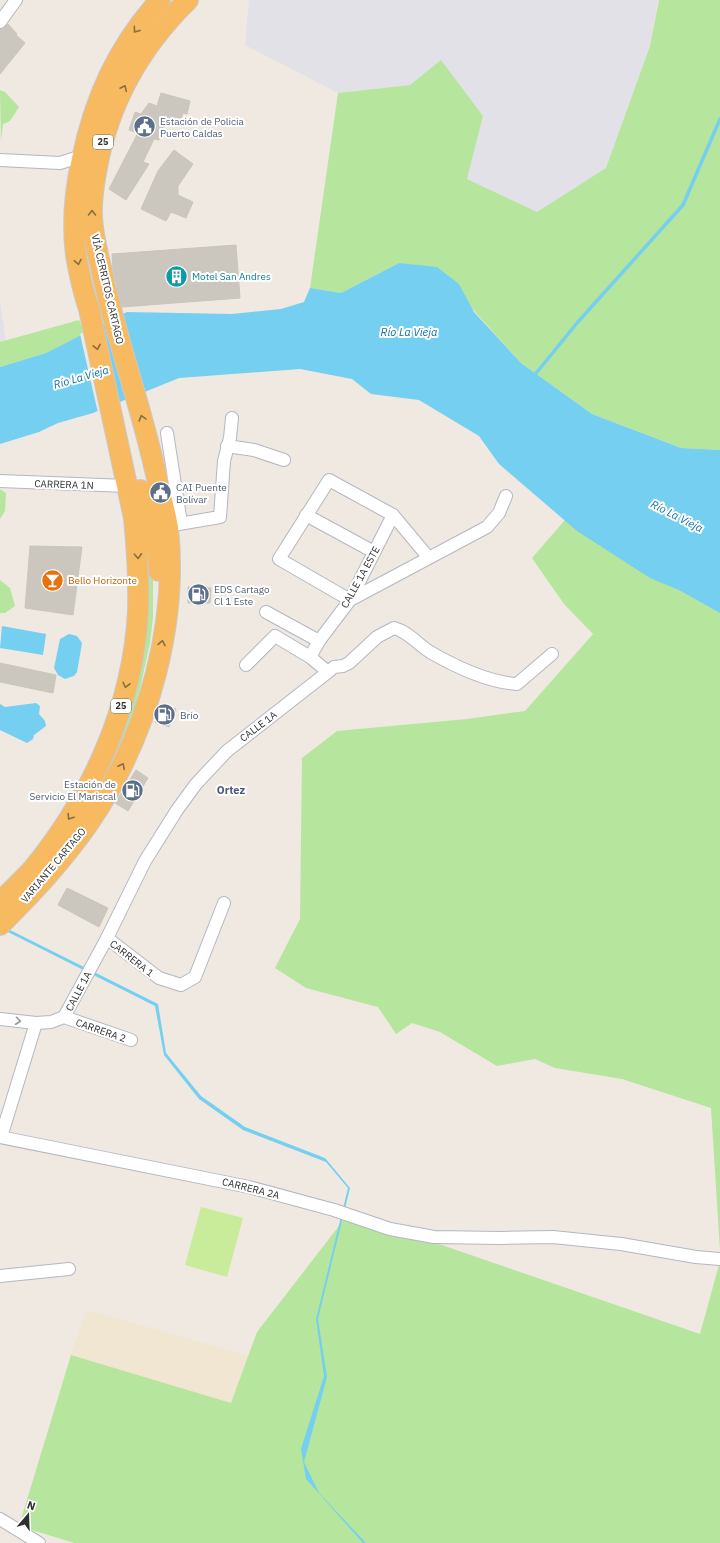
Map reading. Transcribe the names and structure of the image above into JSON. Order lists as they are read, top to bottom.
{
  "streets": {
    "highway": ["25", "VÍA CERRITOS CARTAGO", "VARIANTE CARTAGO"],
    "street": [
      "CARRERA 1N",
      "CALLE 1A ESTE",
      "CALLE 1A",
      "CARRERA 1",
      "CARRERA 2",
      "CARRERA 2A"
    ]
  },
  "crossings": [
    ["VÍA CERRITOS CARTAGO", "CARRERA 1N"],
    ["VÍA CERRITOS CARTAGO", "VARIANTE CARTAGO"],
    ["CARRERA 1N", "VARIANTE CARTAGO"],
    ["CALLE 1A", "CARRERA 1"],
    ["CALLE 1A", "CARRERA 2"]
  ],
  "districts": ["Ortez"],
  "water": ["Río La Vieja"],
  "places": {
    "public building": ["Estación de Policia Puerto Caldas", "CAI Puente Bolívar"],
    "building": ["Motel San Andres"],
    "bar": ["Bello Horizonte"],
    "fuel station": ["EDS Cartago Cl 1 Este", "Brío", "Estación de Servicio El Mariscal"]
  },
  "north": "top"
}
